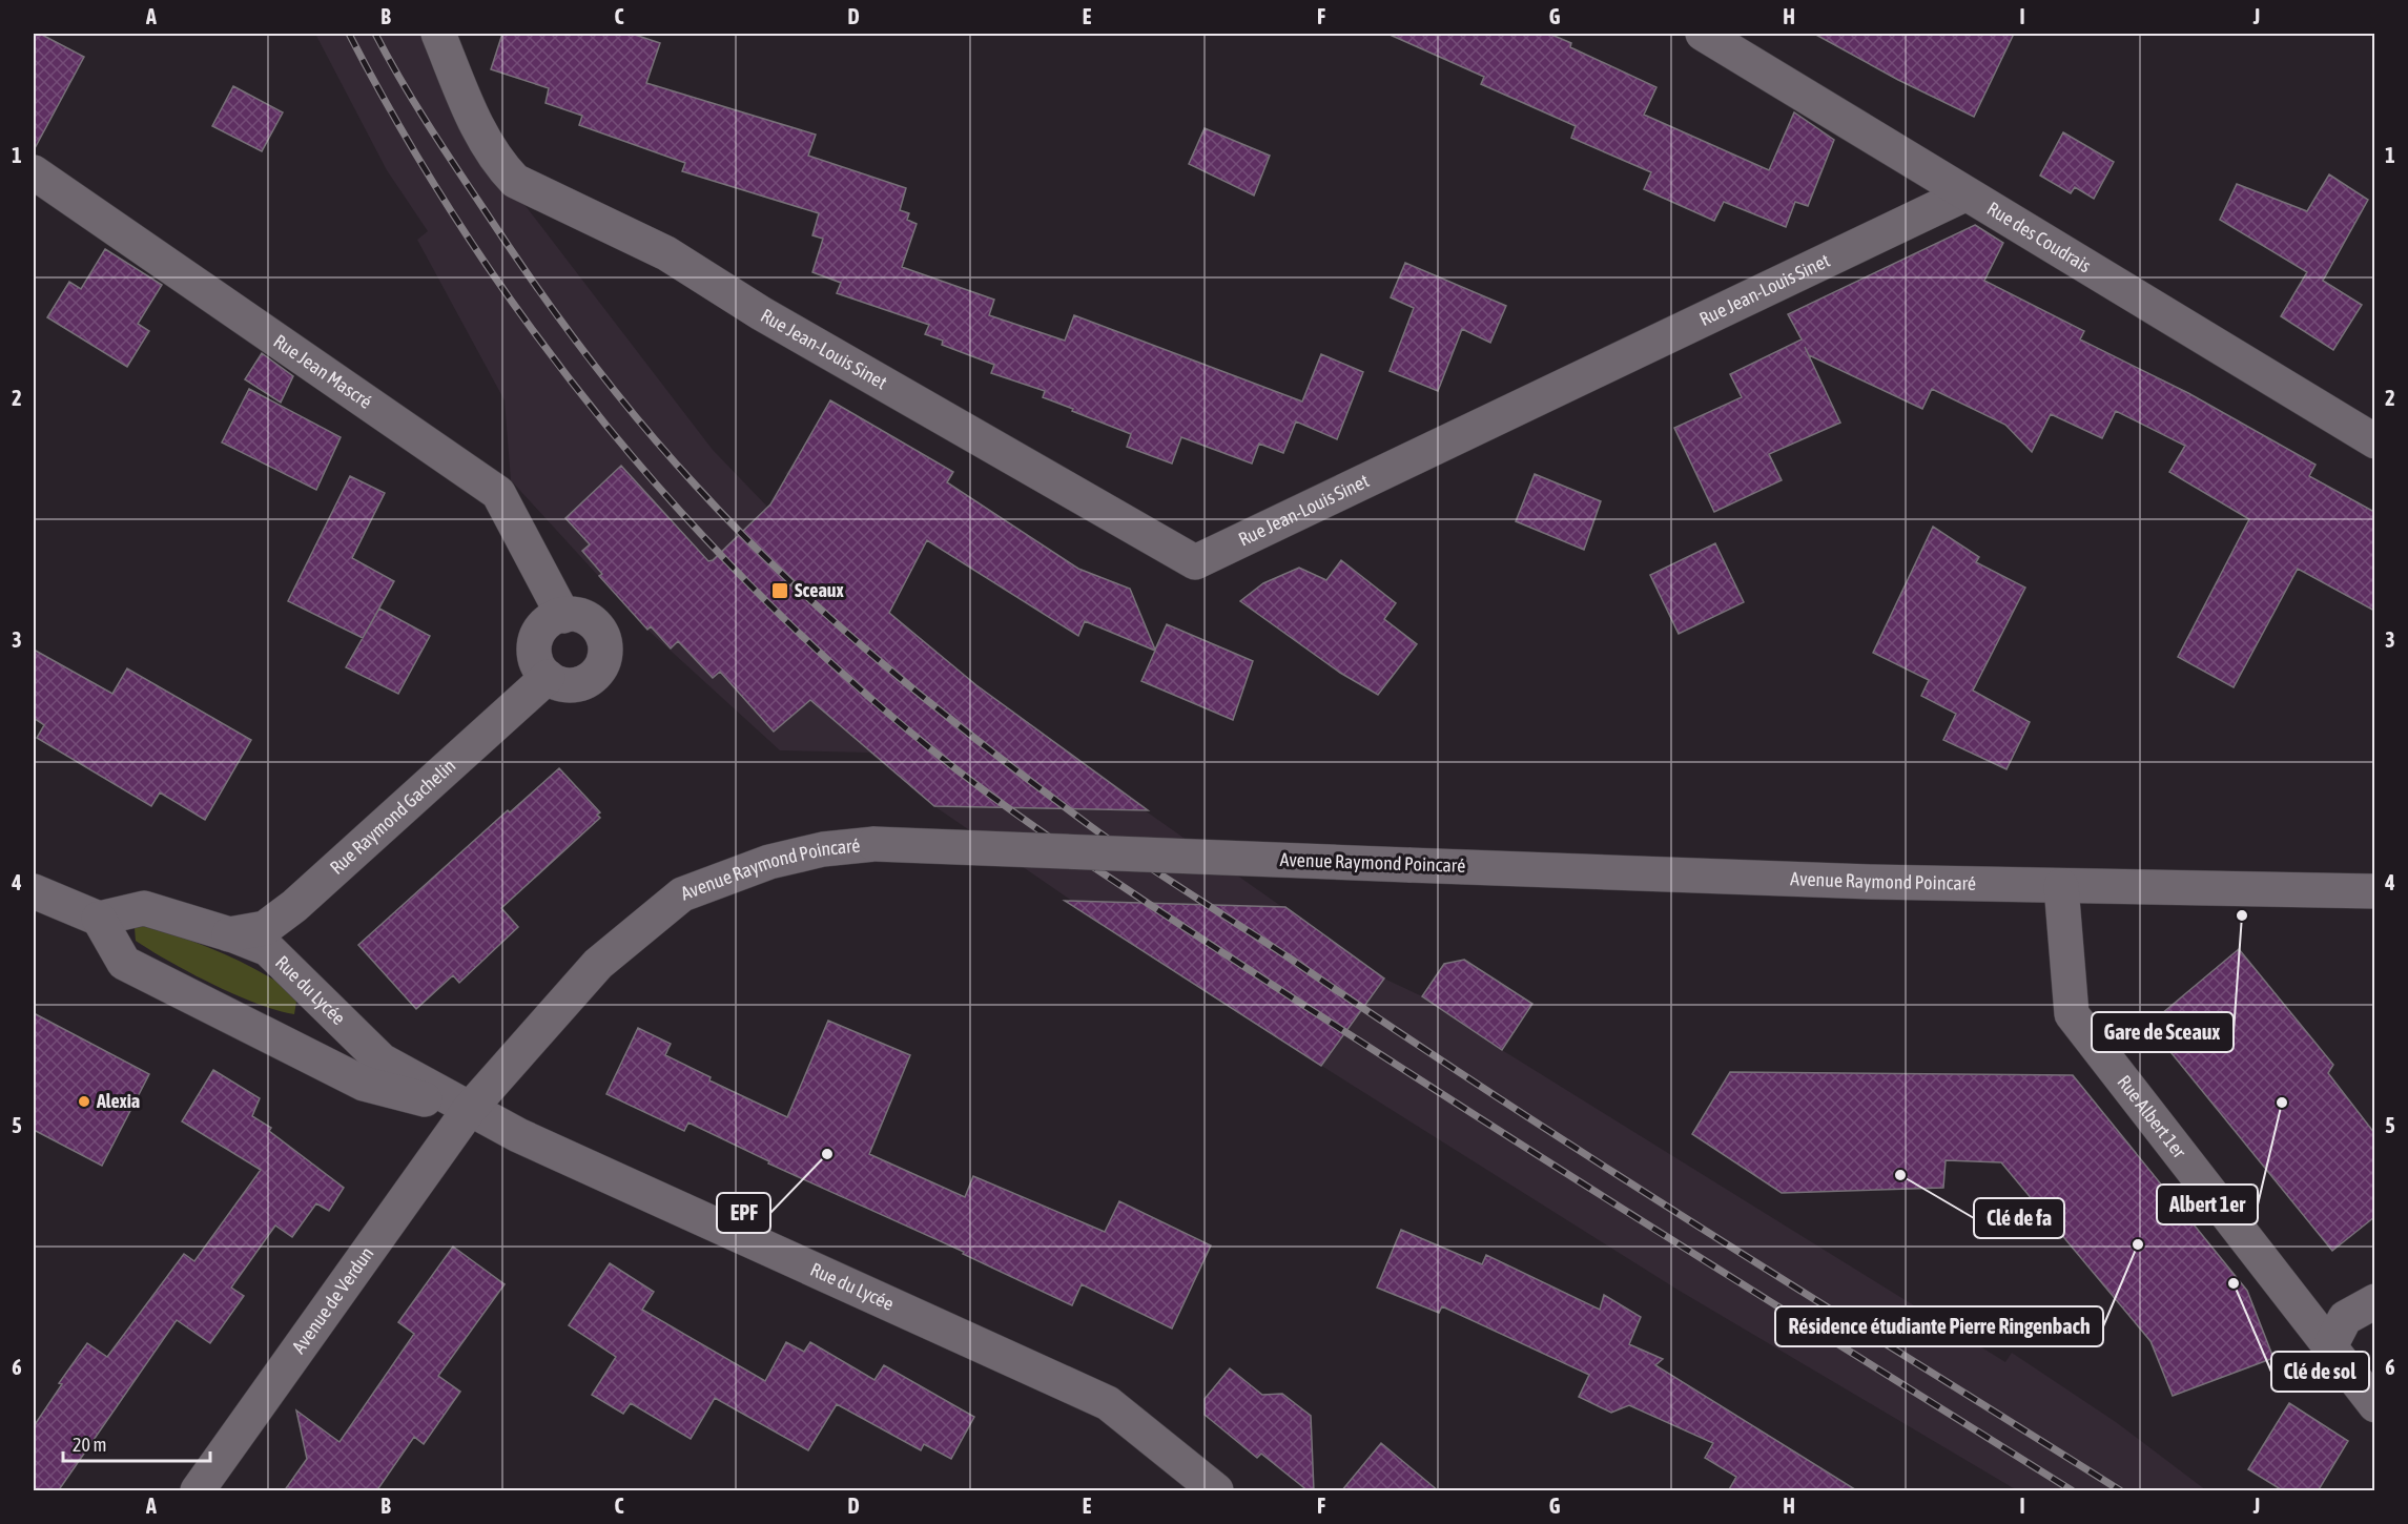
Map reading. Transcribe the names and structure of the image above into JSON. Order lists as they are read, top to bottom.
{
  "streets": {
    "street": [
      "Rue des Coudrais",
      "Rue Jean-Louis Sinet",
      "Rue Jean Mascré",
      "Rue Raymond Gachelin",
      "Avenue Raymond Poincaré",
      "Rue du Lycée",
      "Rue Albert 1er",
      "Avenue de Verdun"
    ]
  },
  "crossings": [
    ["Rue des Coudrais", "Rue Jean-Louis Sinet"],
    ["Rue Jean Mascré", "Rue Raymond Gachelin"],
    ["Rue Raymond Gachelin", "Rue du Lycée"],
    ["Avenue Raymond Poincaré", "Rue du Lycée"],
    ["Avenue Raymond Poincaré", "Rue Albert 1er"],
    ["Avenue Raymond Poincaré", "Avenue de Verdun"],
    ["Rue du Lycée", "Avenue de Verdun"]
  ],
  "places": {
    "transit": ["Sceaux"],
    "other": [
      "Gare de Sceaux",
      "Alexia",
      "Albert 1er",
      "EPF",
      "Clé de fa",
      "Résidence étudiante Pierre Ringenbach",
      "Clé de sol"
    ]
  },
  "scale_bar": "20 m",
  "grid": {
    "columns": [
      "A",
      "B",
      "C",
      "D",
      "E",
      "F",
      "G",
      "H",
      "I",
      "J"
    ],
    "rows": [
      "1",
      "2",
      "3",
      "4",
      "5",
      "6"
    ]
  }
}
